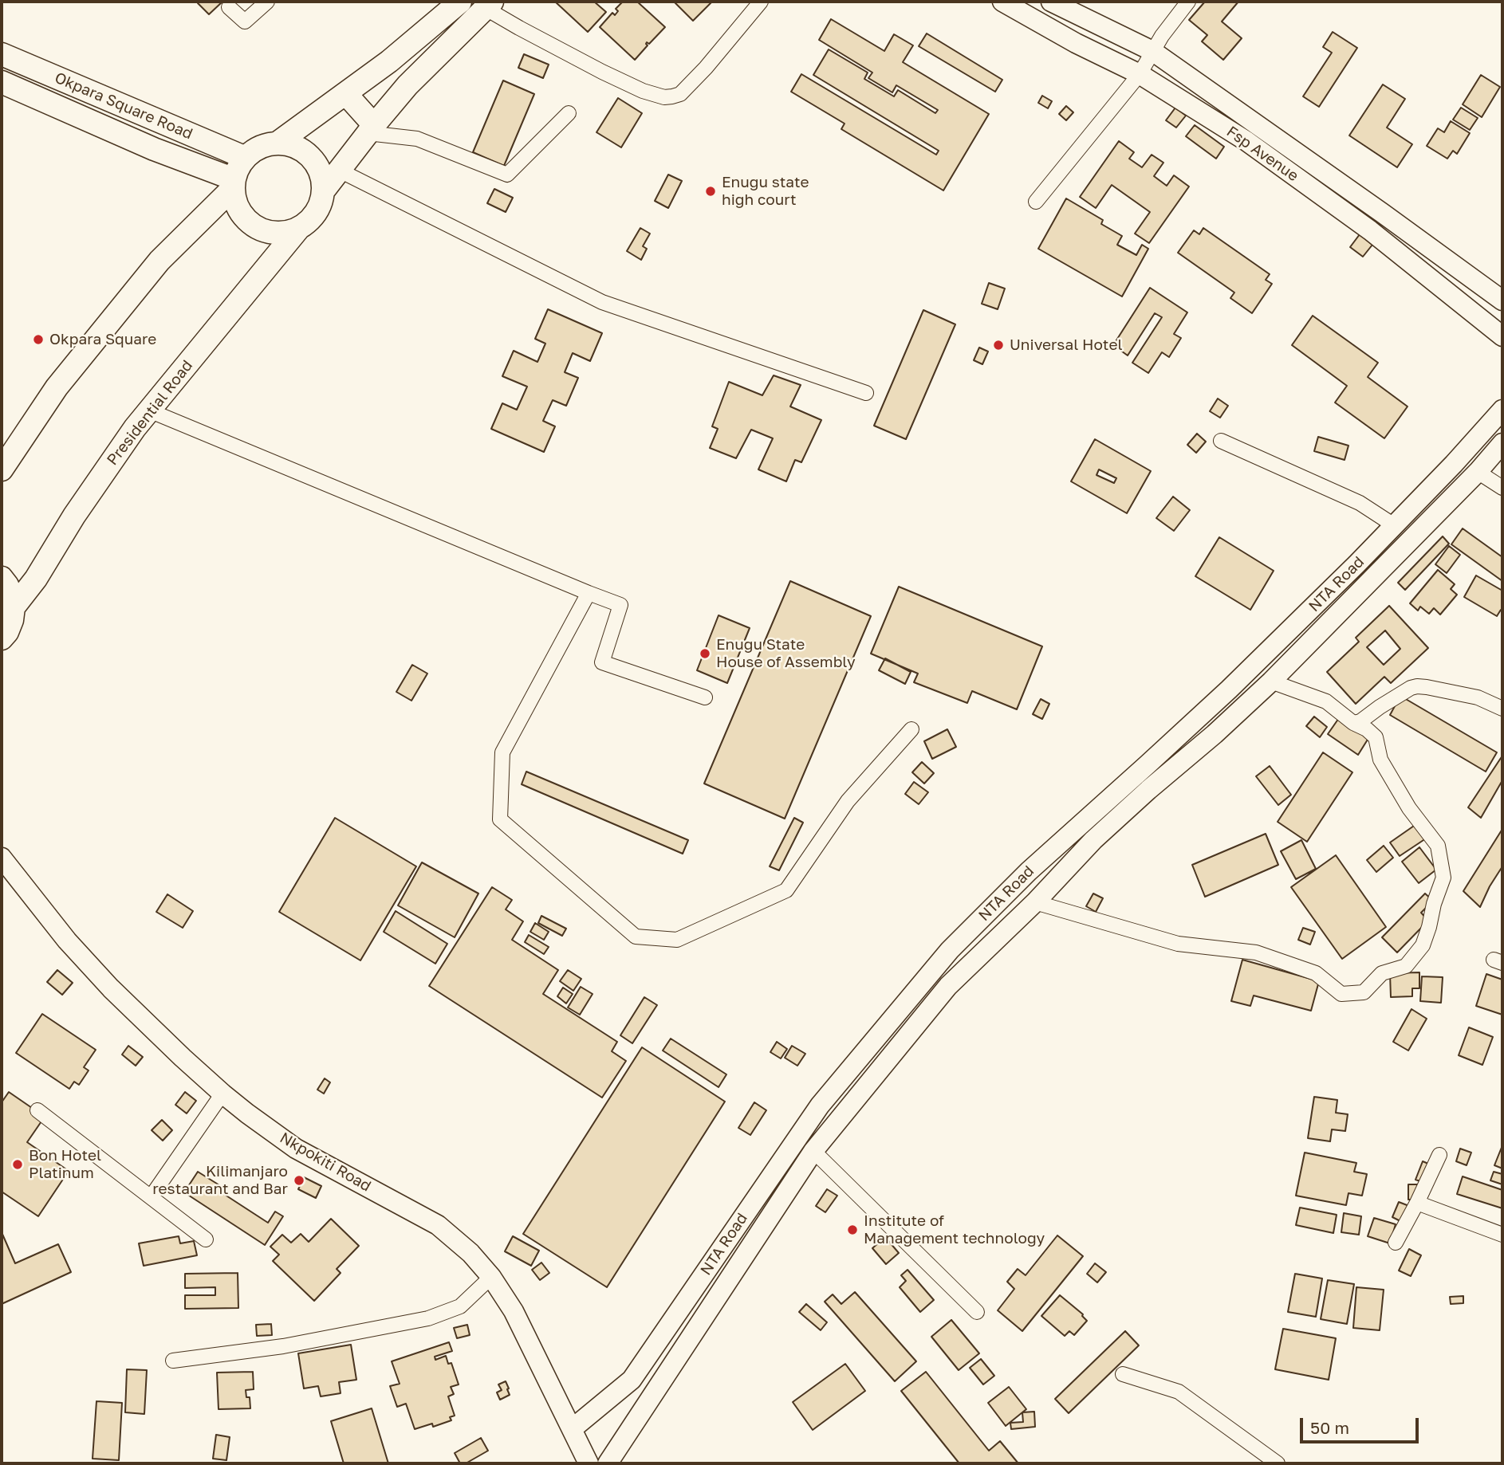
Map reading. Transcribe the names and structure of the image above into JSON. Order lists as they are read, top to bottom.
{
  "streets": {
    "main road": [
      "Okpara Square Road",
      "Fsp Avenue",
      "Presidential Road",
      "NTA Road",
      "Nkpokiti Road"
    ]
  },
  "crossings": [
    ["Okpara Square Road", "Presidential Road"],
    ["NTA Road", "Nkpokiti Road"]
  ],
  "places": [
    "Enugu state high court",
    "Okpara Square",
    "Universal Hotel",
    "Enugu State House of Assembly",
    "Bon Hotel Platinum",
    "Kilimanjaro restaurant and Bar",
    "Institute of Management technology"
  ],
  "scale_bar": "50 m"
}
